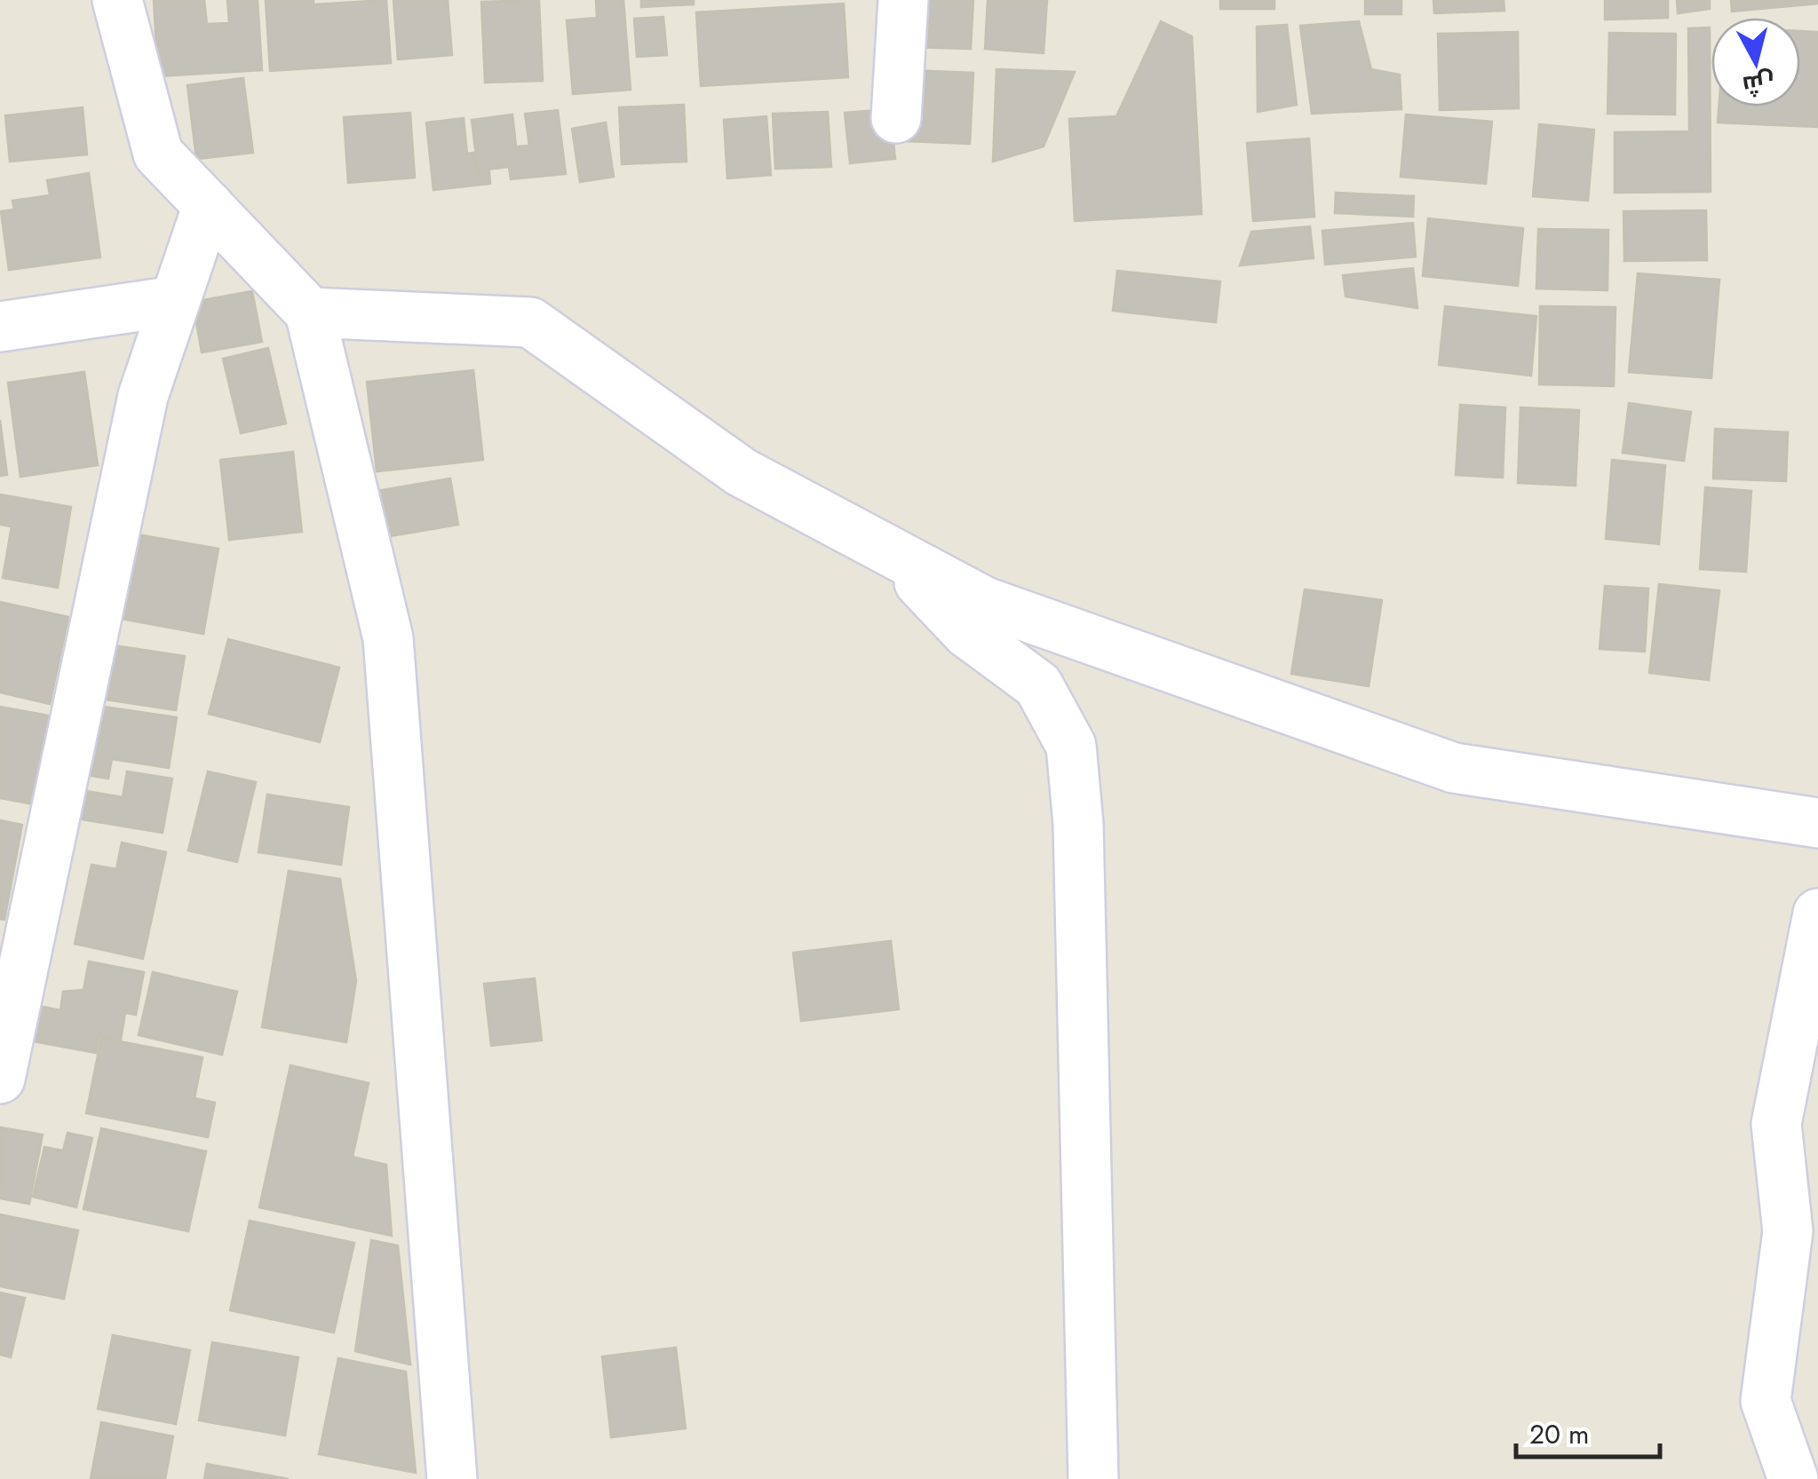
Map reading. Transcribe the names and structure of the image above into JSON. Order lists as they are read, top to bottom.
{
  "scale_bar": "20 m",
  "north": "bottom"
}
